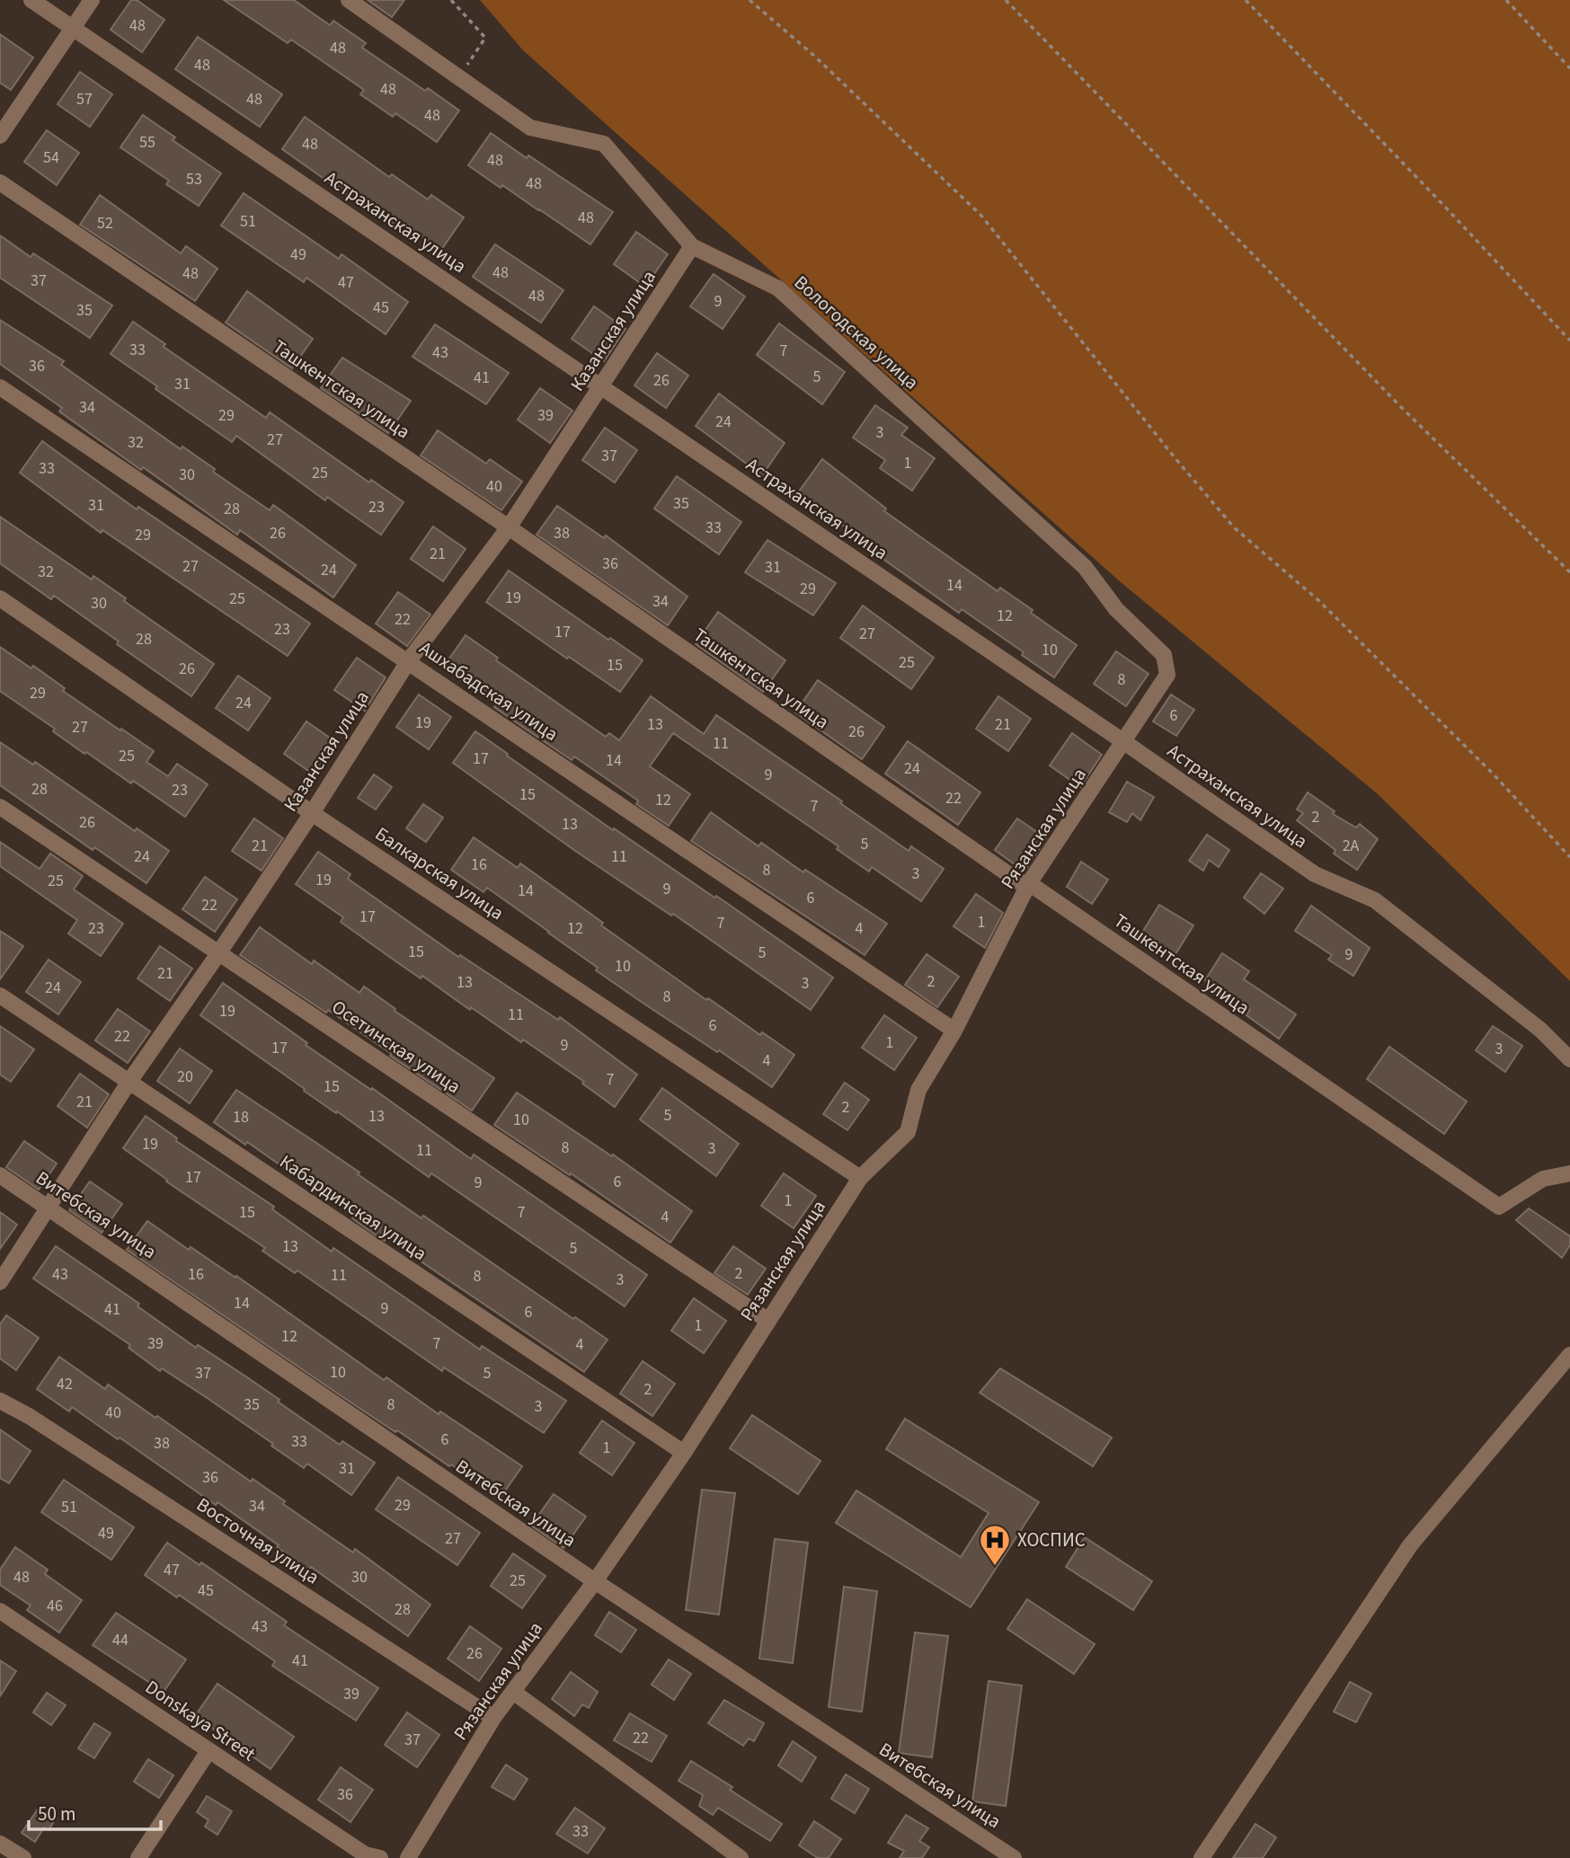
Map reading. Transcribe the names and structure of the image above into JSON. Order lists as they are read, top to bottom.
{
  "streets": {
    "street": [
      "Астраханская улица",
      "Казанская улица",
      "Вологодская улица",
      "Ташкентская улица",
      "Ашхабадская улица",
      "Рязанская улица",
      "Балкарская улица",
      "Осетинская улица",
      "Кабардинская улица",
      "Витебская улица",
      "Восточная улица",
      "Donskaya Street"
    ]
  },
  "crossings": [
    ["Астраханская улица", "Казанская улица"],
    ["Астраханская улица", "Рязанская улица"],
    ["Казанская улица", "Вологодская улица"],
    ["Казанская улица", "Ташкентская улица"],
    ["Казанская улица", "Ашхабадская улица"],
    ["Казанская улица", "Балкарская улица"],
    ["Казанская улица", "Осетинская улица"],
    ["Казанская улица", "Кабардинская улица"],
    ["Казанская улица", "Витебская улица"],
    ["Вологодская улица", "Рязанская улица"],
    ["Ташкентская улица", "Рязанская улица"],
    ["Ашхабадская улица", "Рязанская улица"],
    ["Рязанская улица", "Балкарская улица"],
    ["Рязанская улица", "Осетинская улица"],
    ["Рязанская улица", "Кабардинская улица"],
    ["Рязанская улица", "Витебская улица"],
    ["Рязанская улица", "Восточная улица"]
  ],
  "places": {
    "hospital": ["ХОСПИС"]
  },
  "house_numbers": [
    "48",
    "48",
    "48",
    "48",
    "57",
    "48",
    "48",
    "55",
    "48",
    "54",
    "48",
    "53",
    "48",
    "48",
    "51",
    "52",
    "49",
    "48",
    "48",
    "37",
    "47",
    "48",
    "9",
    "45",
    "35",
    "33",
    "7",
    "43",
    "36",
    "5",
    "41",
    "26",
    "31",
    "34",
    "29",
    "39",
    "24",
    "3",
    "27",
    "32",
    "37",
    "1",
    "33",
    "25",
    "30",
    "40",
    "35",
    "31",
    "23",
    "28",
    "33",
    "26",
    "38",
    "29",
    "21",
    "36",
    "27",
    "31",
    "24",
    "32",
    "14",
    "29",
    "19",
    "25",
    "34",
    "30",
    "12",
    "22",
    "23",
    "17",
    "27",
    "28",
    "10",
    "25",
    "15",
    "26",
    "8",
    "29",
    "24",
    "6",
    "19",
    "13",
    "21",
    "27",
    "26",
    "11",
    "25",
    "17",
    "14",
    "24",
    "9",
    "28",
    "23",
    "15",
    "22",
    "12",
    "7",
    "2",
    "26",
    "13",
    "5",
    "21",
    "2А",
    "24",
    "11",
    "16",
    "8",
    "3",
    "19",
    "25",
    "9",
    "14",
    "6",
    "22",
    "17",
    "1",
    "7",
    "23",
    "12",
    "4",
    "15",
    "5",
    "9",
    "10",
    "21",
    "2",
    "13",
    "3",
    "24",
    "8",
    "19",
    "11",
    "6",
    "22",
    "1",
    "9",
    "17",
    "3",
    "4",
    "20",
    "7",
    "15",
    "21",
    "2",
    "5",
    "13",
    "18",
    "10",
    "19",
    "8",
    "3",
    "11",
    "17",
    "6",
    "9",
    "1",
    "15",
    "7",
    "4",
    "13",
    "5",
    "2",
    "43",
    "16",
    "11",
    "8",
    "3",
    "14",
    "9",
    "41",
    "6",
    "1",
    "12",
    "39",
    "7",
    "4",
    "10",
    "37",
    "5",
    "42",
    "2",
    "35",
    "8",
    "3",
    "40",
    "6",
    "33",
    "38",
    "1",
    "31",
    "36",
    "29",
    "34",
    "51",
    "49",
    "27",
    "47",
    "48",
    "30",
    "25",
    "45",
    "46",
    "28",
    "43",
    "44",
    "26",
    "41",
    "39",
    "22",
    "37",
    "36",
    "33"
  ],
  "scale_bar": "50 m"
}
